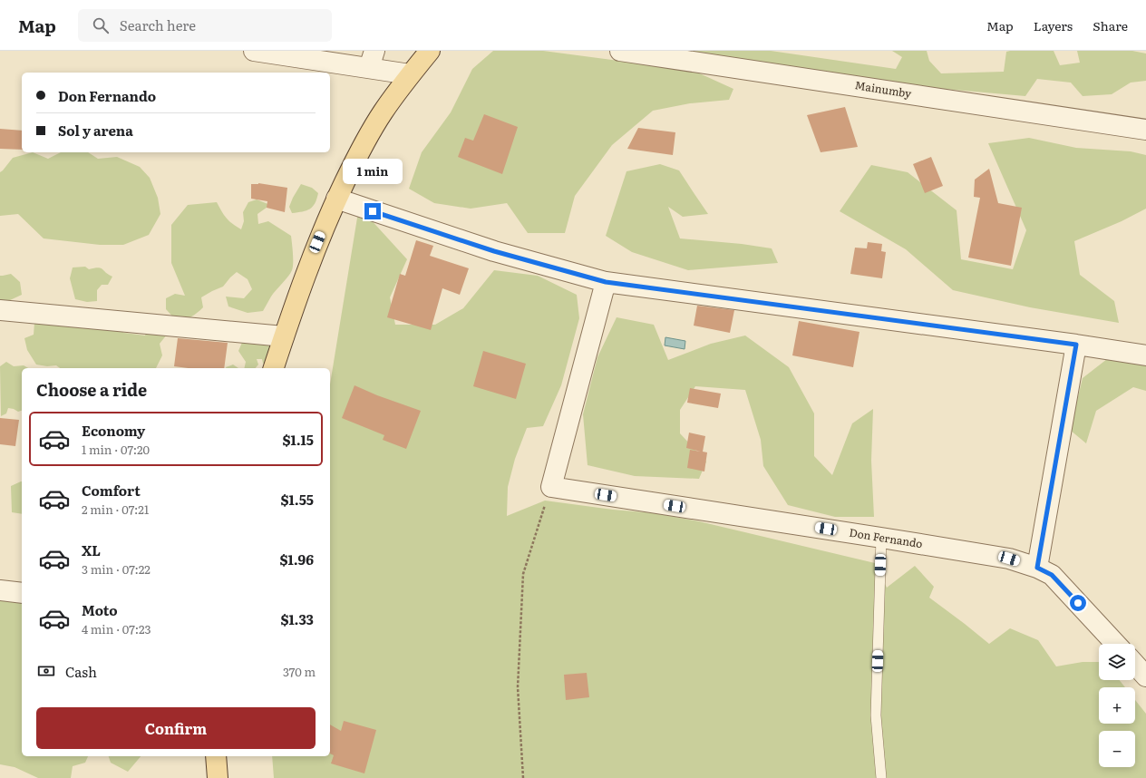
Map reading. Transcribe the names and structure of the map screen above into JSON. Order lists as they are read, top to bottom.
{
  "streets": {
    "street": ["Mainumby", "Don Fernando"]
  },
  "page": {
    "header": "Map",
    "search": "Search here",
    "nav": ["Map", "Layers", "Share"],
    "banner": ["Don Fernando", "Sol y arena"],
    "bubble": "1 min",
    "heading": "Choose a ride",
    "list": [
      {
        "name": "Economy",
        "note": "1 min · 07:20",
        "value": "$1.15"
      },
      {
        "name": "Comfort",
        "note": "2 min · 07:21",
        "value": "$1.55"
      },
      {
        "name": "XL",
        "note": "3 min · 07:22",
        "value": "$1.96"
      },
      {
        "name": "Moto",
        "note": "4 min · 07:23",
        "value": "$1.33"
      }
    ],
    "map_buttons": ["+", "−"],
    "pay": ["Cash", "370 m"],
    "buttons": "Confirm"
  }
}
